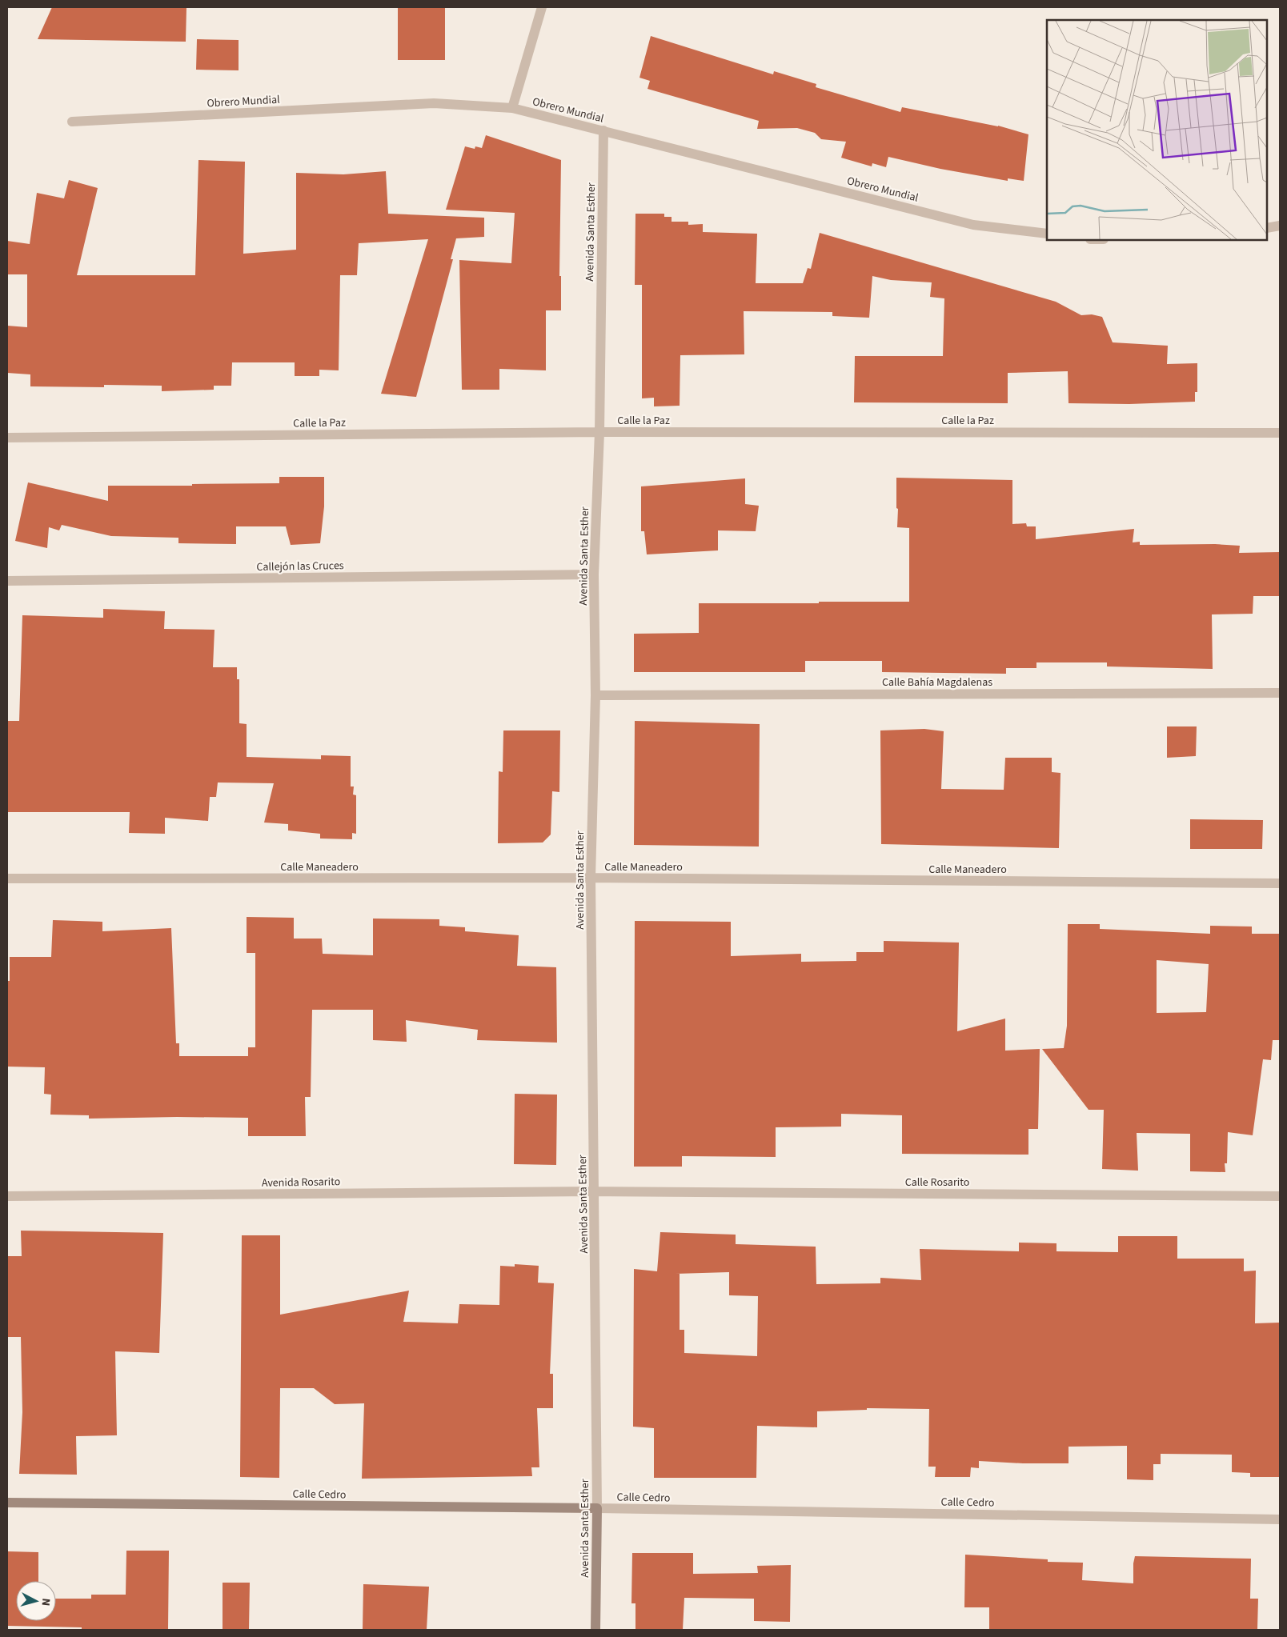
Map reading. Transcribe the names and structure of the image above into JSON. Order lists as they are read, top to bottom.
{
  "streets": {
    "street": [
      "Obrero Mundial",
      "Avenida Santa Esther",
      "Calle la Paz",
      "Callejón las Cruces",
      "Calle Bahía Magdalenas",
      "Calle Maneadero",
      "Avenida Rosarito",
      "Calle Rosarito",
      "Calle Cedro"
    ]
  },
  "crossings": [
    ["Obrero Mundial", "Avenida Santa Esther"],
    ["Avenida Santa Esther", "Calle la Paz"],
    ["Avenida Santa Esther", "Callejón las Cruces"],
    ["Avenida Santa Esther", "Calle Bahía Magdalenas"],
    ["Avenida Santa Esther", "Calle Maneadero"],
    ["Avenida Santa Esther", "Avenida Rosarito"],
    ["Avenida Santa Esther", "Calle Rosarito"],
    ["Avenida Santa Esther", "Calle Cedro"],
    ["Avenida Rosarito", "Calle Rosarito"]
  ],
  "north": "right"
}
